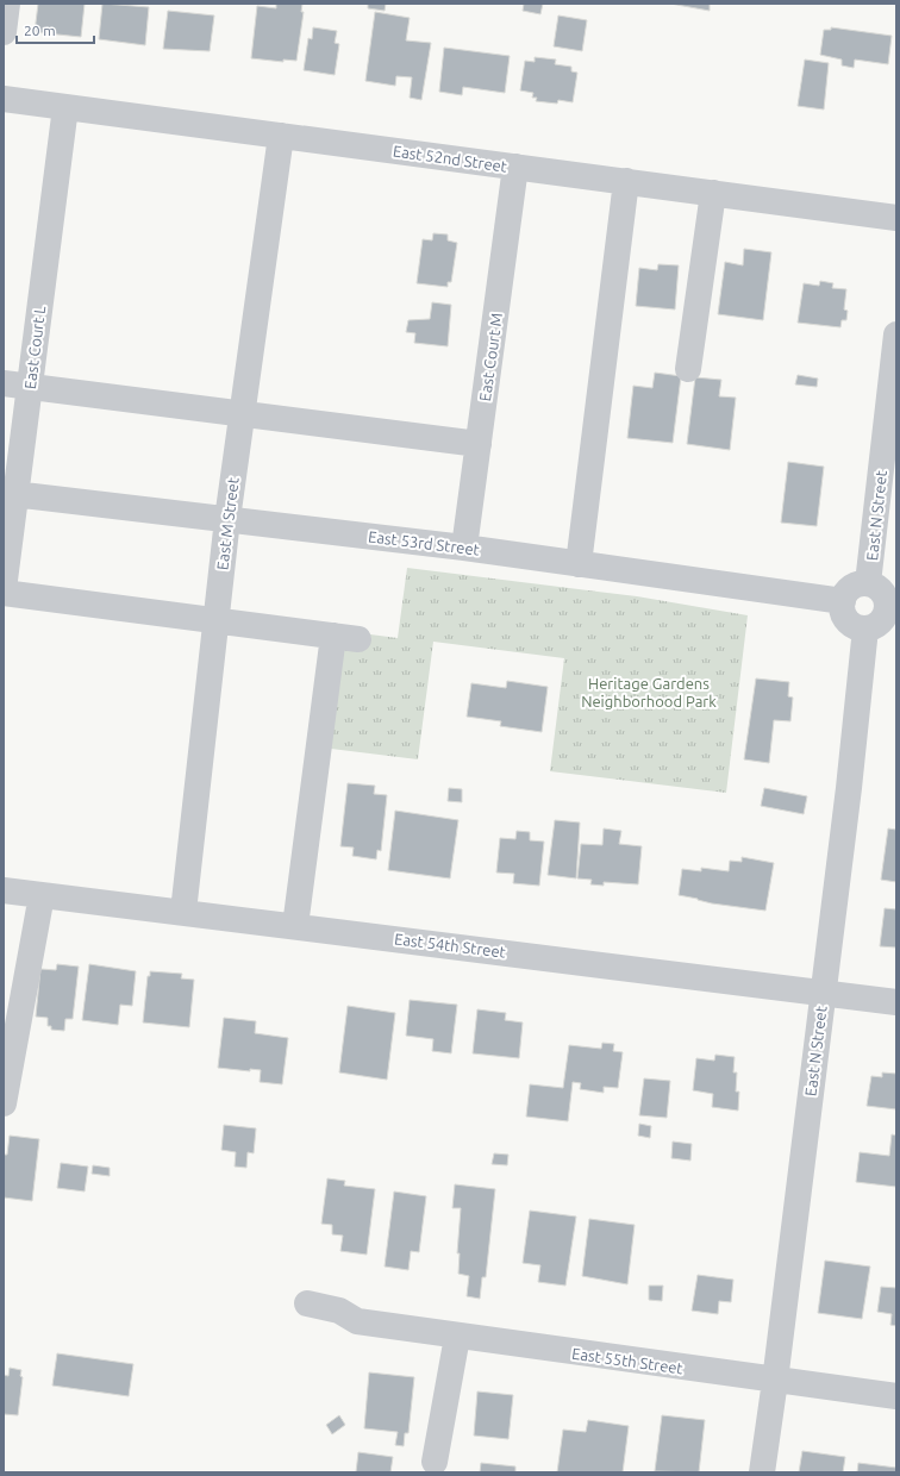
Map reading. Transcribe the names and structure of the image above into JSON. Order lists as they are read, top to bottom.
{
  "streets": {
    "street": [
      "East 52nd Street",
      "East Court L",
      "East Court M",
      "East N Street",
      "East M Street",
      "East 53rd Street",
      "East 54th Street",
      "East 55th Street"
    ]
  },
  "crossings": [
    ["East 52nd Street", "East Court L"],
    ["East 52nd Street", "East Court M"],
    ["East 52nd Street", "East M Street"],
    ["East Court L", "East 53rd Street"],
    ["East Court M", "East 53rd Street"],
    ["East N Street", "East 53rd Street"],
    ["East N Street", "East 54th Street"],
    ["East N Street", "East 55th Street"],
    ["East M Street", "East 53rd Street"],
    ["East M Street", "East 54th Street"]
  ],
  "parks": ["Heritage Gardens Neighborhood Park"],
  "scale_bar": "20 m"
}
